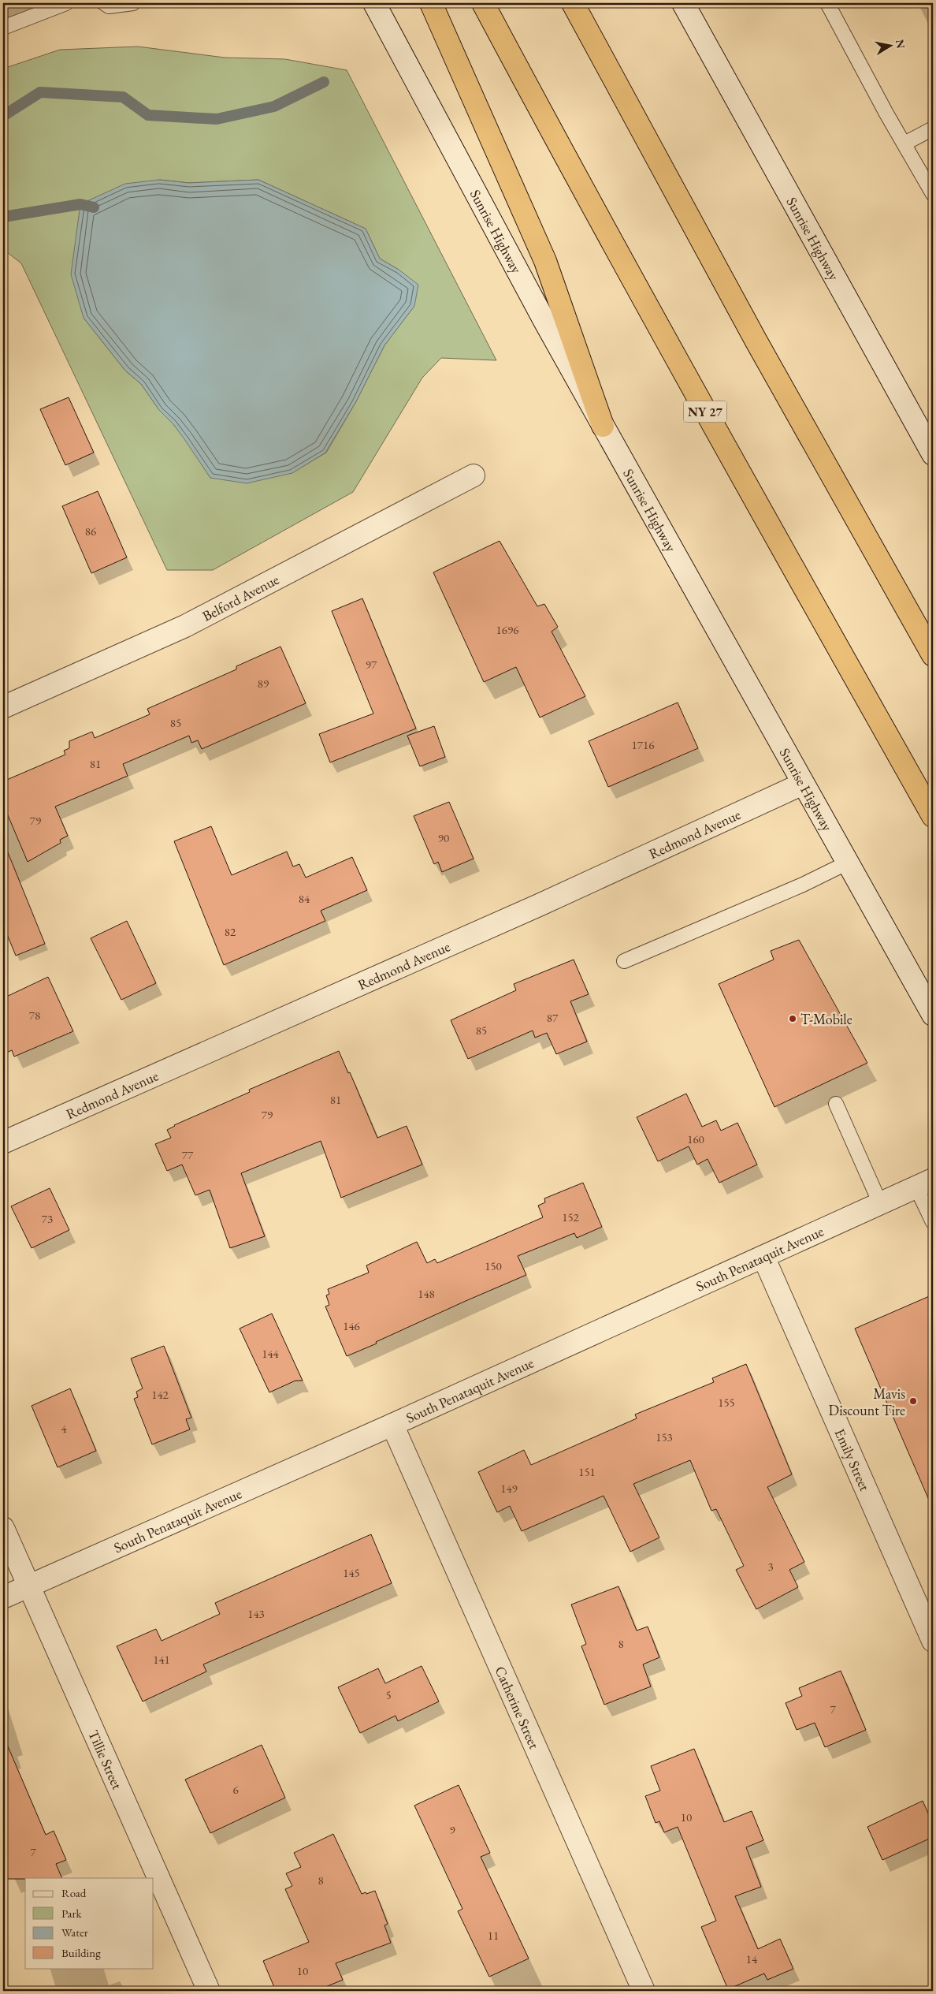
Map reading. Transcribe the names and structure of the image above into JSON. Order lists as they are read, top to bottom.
{
  "streets": {
    "highway": ["NY 27"],
    "street": [
      "Sunrise Highway",
      "Belford Avenue",
      "Redmond Avenue",
      "South Penataquit Avenue",
      "Emily Street",
      "Catherine Street",
      "Tillie Street"
    ]
  },
  "crossings": [
    ["Sunrise Highway", "Redmond Avenue"],
    ["South Penataquit Avenue", "Emily Street"],
    ["South Penataquit Avenue", "Catherine Street"],
    ["South Penataquit Avenue", "Tillie Street"]
  ],
  "places": ["T-Mobile", "Mavis Discount Tire"],
  "house_numbers": [
    "86",
    "1696",
    "97",
    "89",
    "85",
    "1716",
    "81",
    "79",
    "90",
    "84",
    "82",
    "78",
    "87",
    "85",
    "81",
    "79",
    "160",
    "77",
    "152",
    "73",
    "150",
    "148",
    "146",
    "144",
    "142",
    "155",
    "4",
    "153",
    "151",
    "149",
    "3",
    "145",
    "143",
    "8",
    "141",
    "5",
    "7",
    "6",
    "10",
    "9",
    "7",
    "8",
    "11",
    "14",
    "10"
  ],
  "legend": [
    "Road",
    "Park",
    "Water",
    "Building"
  ],
  "north": "right"
}
